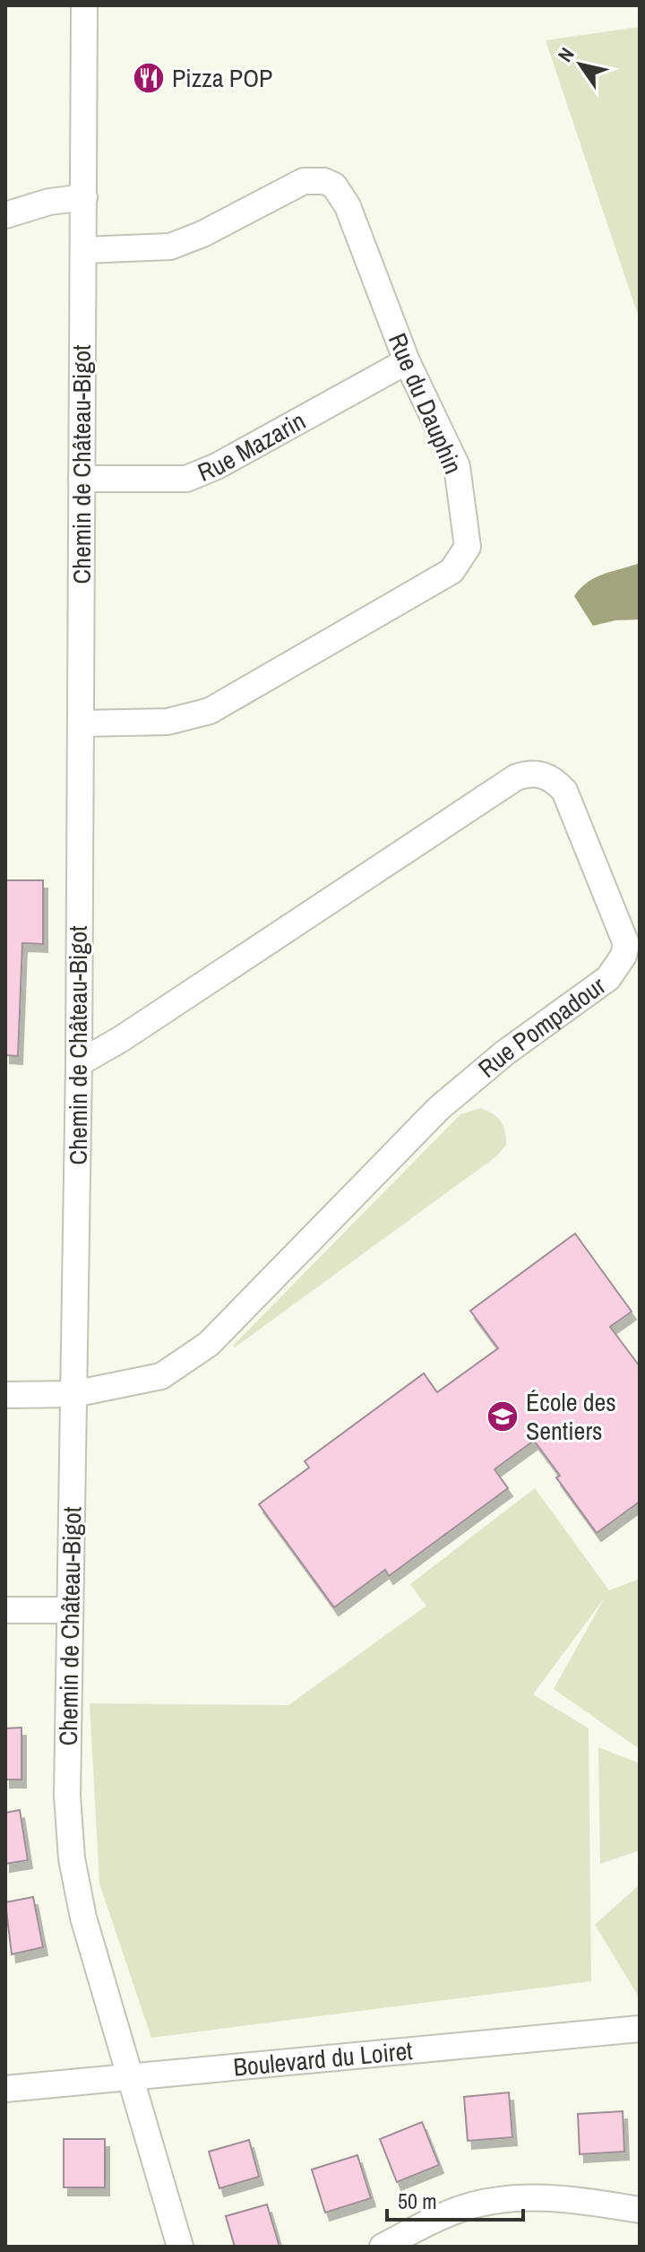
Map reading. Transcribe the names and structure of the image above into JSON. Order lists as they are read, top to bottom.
{
  "streets": {
    "street": [
      "Rue du Dauphin",
      "Rue Mazarin",
      "Chemin de Château-Bigot",
      "Rue Pompadour",
      "Boulevard du Loiret"
    ]
  },
  "crossings": [
    ["Rue du Dauphin", "Rue Mazarin"],
    ["Rue du Dauphin", "Chemin de Château-Bigot"],
    ["Rue Mazarin", "Chemin de Château-Bigot"],
    ["Chemin de Château-Bigot", "Rue Pompadour"],
    ["Chemin de Château-Bigot", "Boulevard du Loiret"]
  ],
  "places": {
    "restaurant": ["Pizza POP"],
    "school or university": ["École des Sentiers"]
  },
  "scale_bar": "50 m",
  "north": "top left"
}
